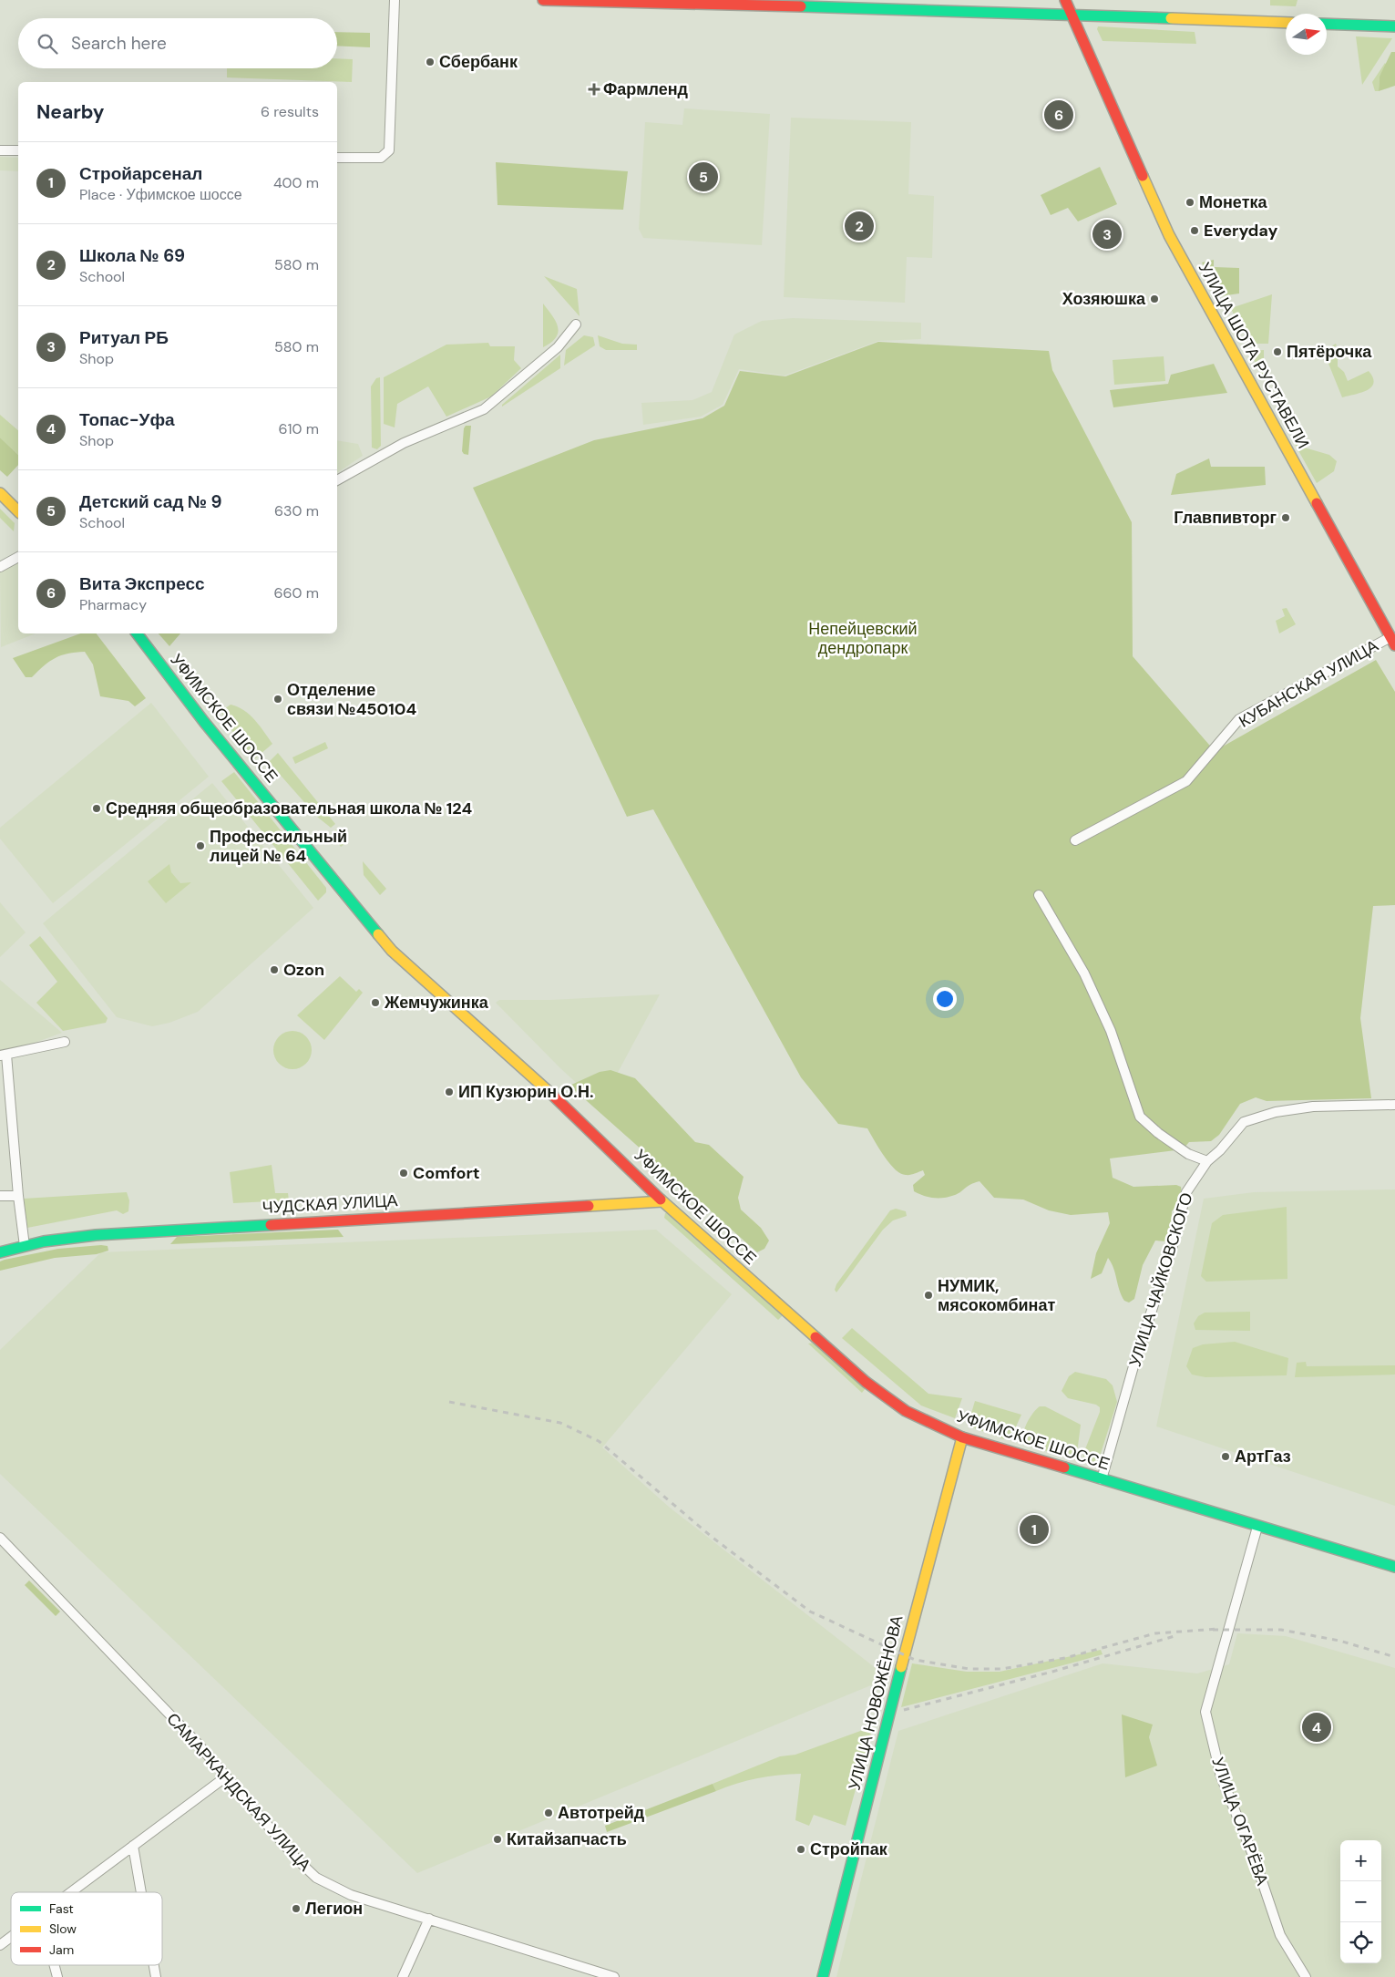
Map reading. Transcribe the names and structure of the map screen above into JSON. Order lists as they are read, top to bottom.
{
  "streets": {
    "main road": [
      "УЛИЦА ШОТА РУСТАВЕЛИ",
      "УФИМСКОЕ ШОССЕ",
      "ЧУДСКАЯ УЛИЦА",
      "УЛИЦА НОВОЖЁНОВА"
    ],
    "street": [
      "КУБАНСКАЯ УЛИЦА",
      "УЛИЦА ЧАЙКОВСКОГО",
      "САМАРКАНДСКАЯ УЛИЦА",
      "УЛИЦА ОГАРЁВА"
    ]
  },
  "crossings": [
    ["УЛИЦА ШОТА РУСТАВЕЛИ", "КУБАНСКАЯ УЛИЦА"],
    ["УФИМСКОЕ ШОССЕ", "ЧУДСКАЯ УЛИЦА"],
    ["УФИМСКОЕ ШОССЕ", "УЛИЦА ЧАЙКОВСКОГО"],
    ["УФИМСКОЕ ШОССЕ", "УЛИЦА НОВОЖЁНОВА"],
    ["УФИМСКОЕ ШОССЕ", "УЛИЦА ОГАРЁВА"]
  ],
  "parks": ["Непейцевский дендропарк"],
  "places": {
    "other": [
      "Сбербанк",
      "Монетка",
      "Everyday",
      "Хозяюшка",
      "Пятёрочка",
      "Главпивторг",
      "Отделение связи №450104",
      "Средняя общеобразовательная школа № 124",
      "Профессильный лицей № 64",
      "Ozon",
      "Жемчужинка",
      "ИП Кузюрин О.Н.",
      "Comfort",
      "НУМИК, мясокомбинат",
      "АртГаз",
      "Автотрейд",
      "Китайзапчасть",
      "Стройпак",
      "Легион"
    ],
    "health": ["Фармленд"]
  },
  "legend": ["Fast", "Slow", "Jam"],
  "north": "right",
  "page": {
    "search": "Search here",
    "heading": ["Nearby", "6 results"],
    "pins": [
      "6",
      "5",
      "2",
      "3",
      "1",
      "4"
    ],
    "list": [
      {
        "mark": "1",
        "name": "Стройарсенал",
        "note": "Place · Уфимское шоссе",
        "value": "400 m"
      },
      {
        "mark": "2",
        "name": "Школа № 69",
        "note": "School",
        "value": "580 m"
      },
      {
        "mark": "3",
        "name": "Ритуал РБ",
        "note": "Shop",
        "value": "580 m"
      },
      {
        "mark": "4",
        "name": "Топас-Уфа",
        "note": "Shop",
        "value": "610 m"
      },
      {
        "mark": "5",
        "name": "Детский сад № 9",
        "note": "School",
        "value": "630 m"
      },
      {
        "mark": "6",
        "name": "Вита Экспресс",
        "note": "Pharmacy",
        "value": "660 m"
      }
    ],
    "map_buttons": ["+", "−"]
  }
}
